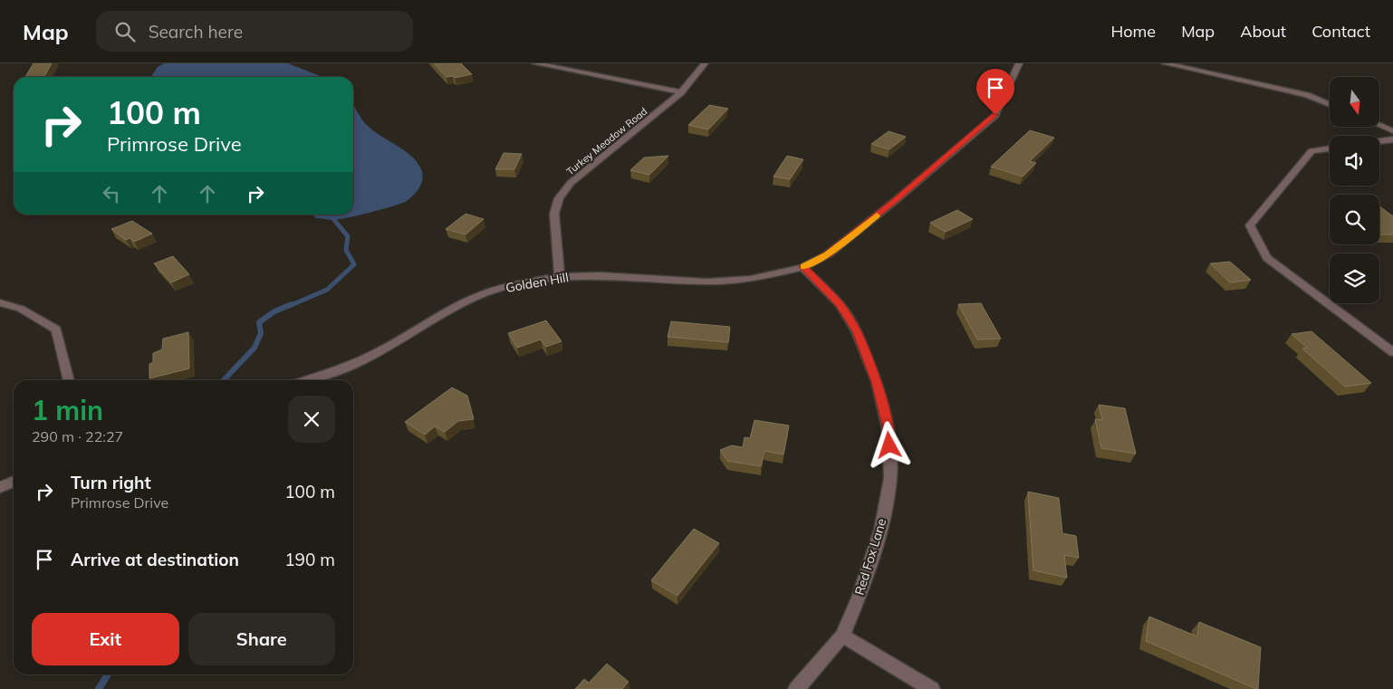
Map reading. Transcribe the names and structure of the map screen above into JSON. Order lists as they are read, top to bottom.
{
  "streets": {
    "street": ["Turkey Meadow Road", "Golden Hill", "Red Fox Lane"]
  },
  "crossings": [
    ["Turkey Meadow Road", "Golden Hill"],
    ["Golden Hill", "Red Fox Lane"]
  ],
  "north": "bottom",
  "page": {
    "header": "Map",
    "search": "Search here",
    "nav": [
      "Home",
      "Map",
      "About",
      "Contact"
    ],
    "turn": ["100 m", "Primrose Drive"],
    "heading": ["1 min", "290 m · 22:27"],
    "list": [
      {
        "name": "Turn right",
        "note": "Primrose Drive",
        "value": "100 m"
      },
      {
        "name": "Arrive at destination",
        "value": "190 m"
      }
    ],
    "buttons": ["Exit", "Share"]
  }
}
